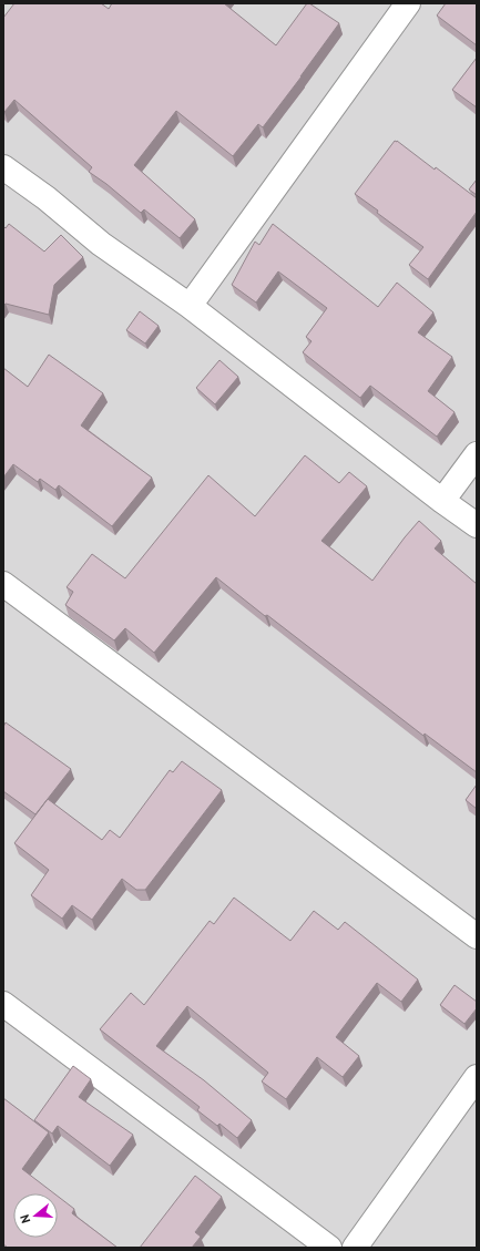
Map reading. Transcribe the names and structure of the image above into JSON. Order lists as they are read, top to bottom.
{
  "north": "left"
}
